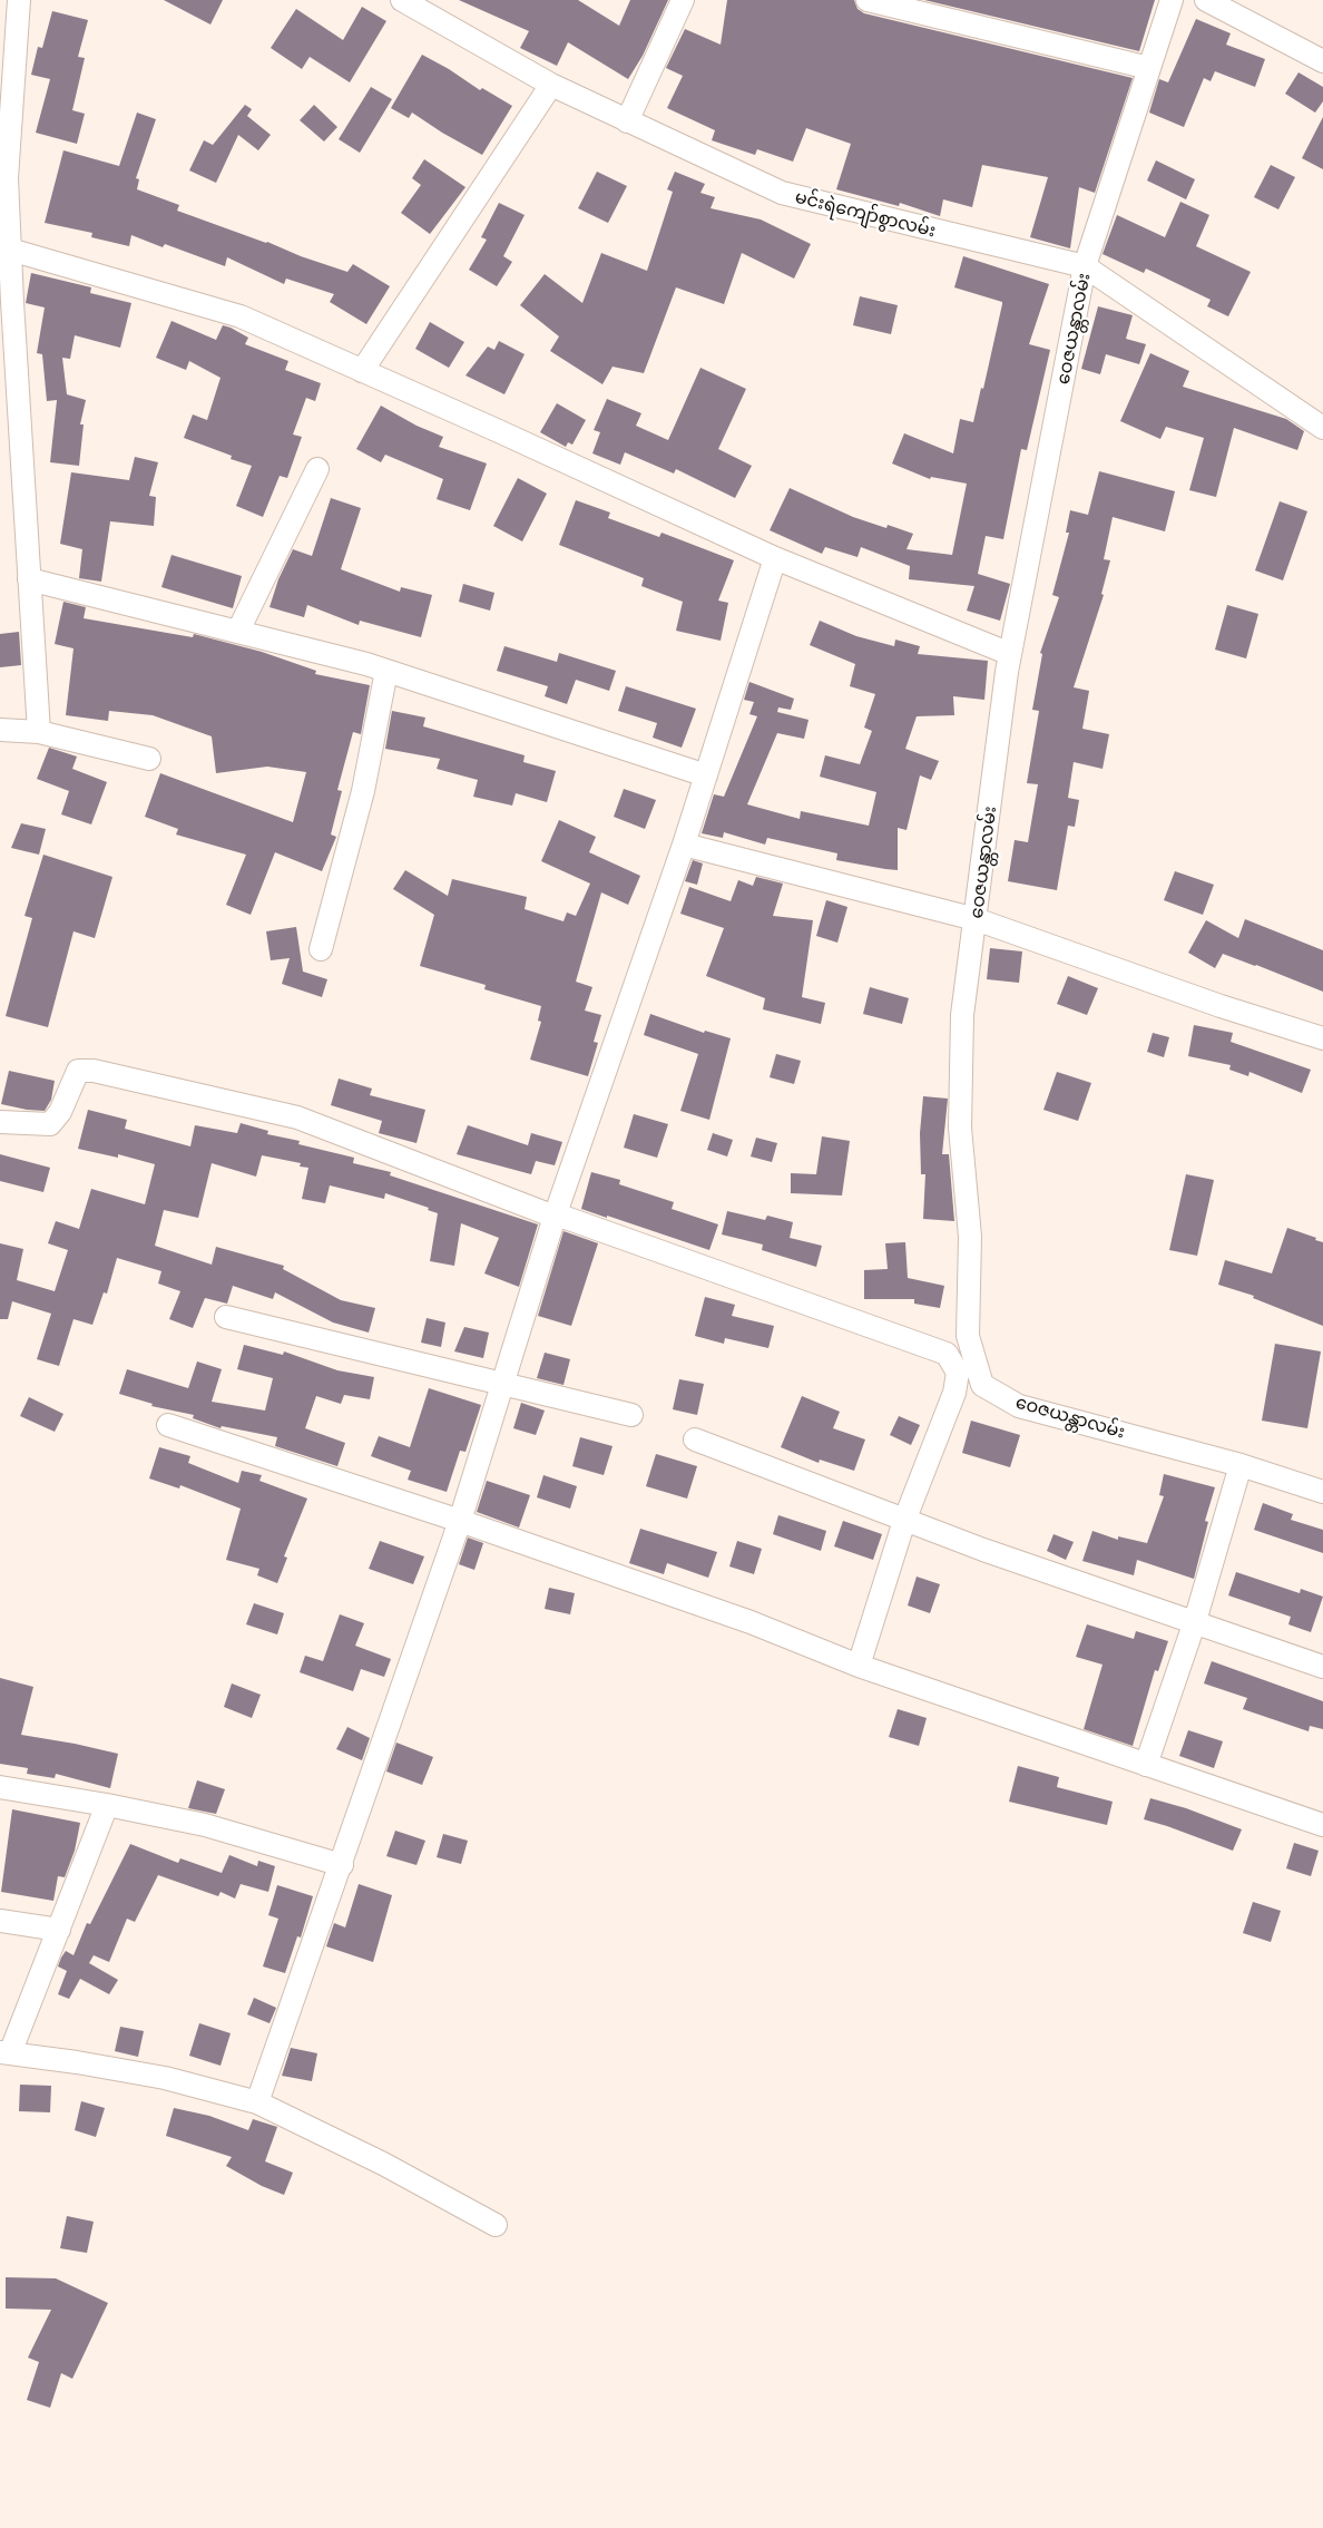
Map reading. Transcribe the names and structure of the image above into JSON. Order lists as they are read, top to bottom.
{
  "streets": {
    "street": ["မင်းရဲကျော်စွာလမ်း", "ဝေဇယန္တာလမ်း"]
  },
  "crossings": [
    ["မင်းရဲကျော်စွာလမ်း", "ဝေဇယန္တာလမ်း"]
  ]
}
